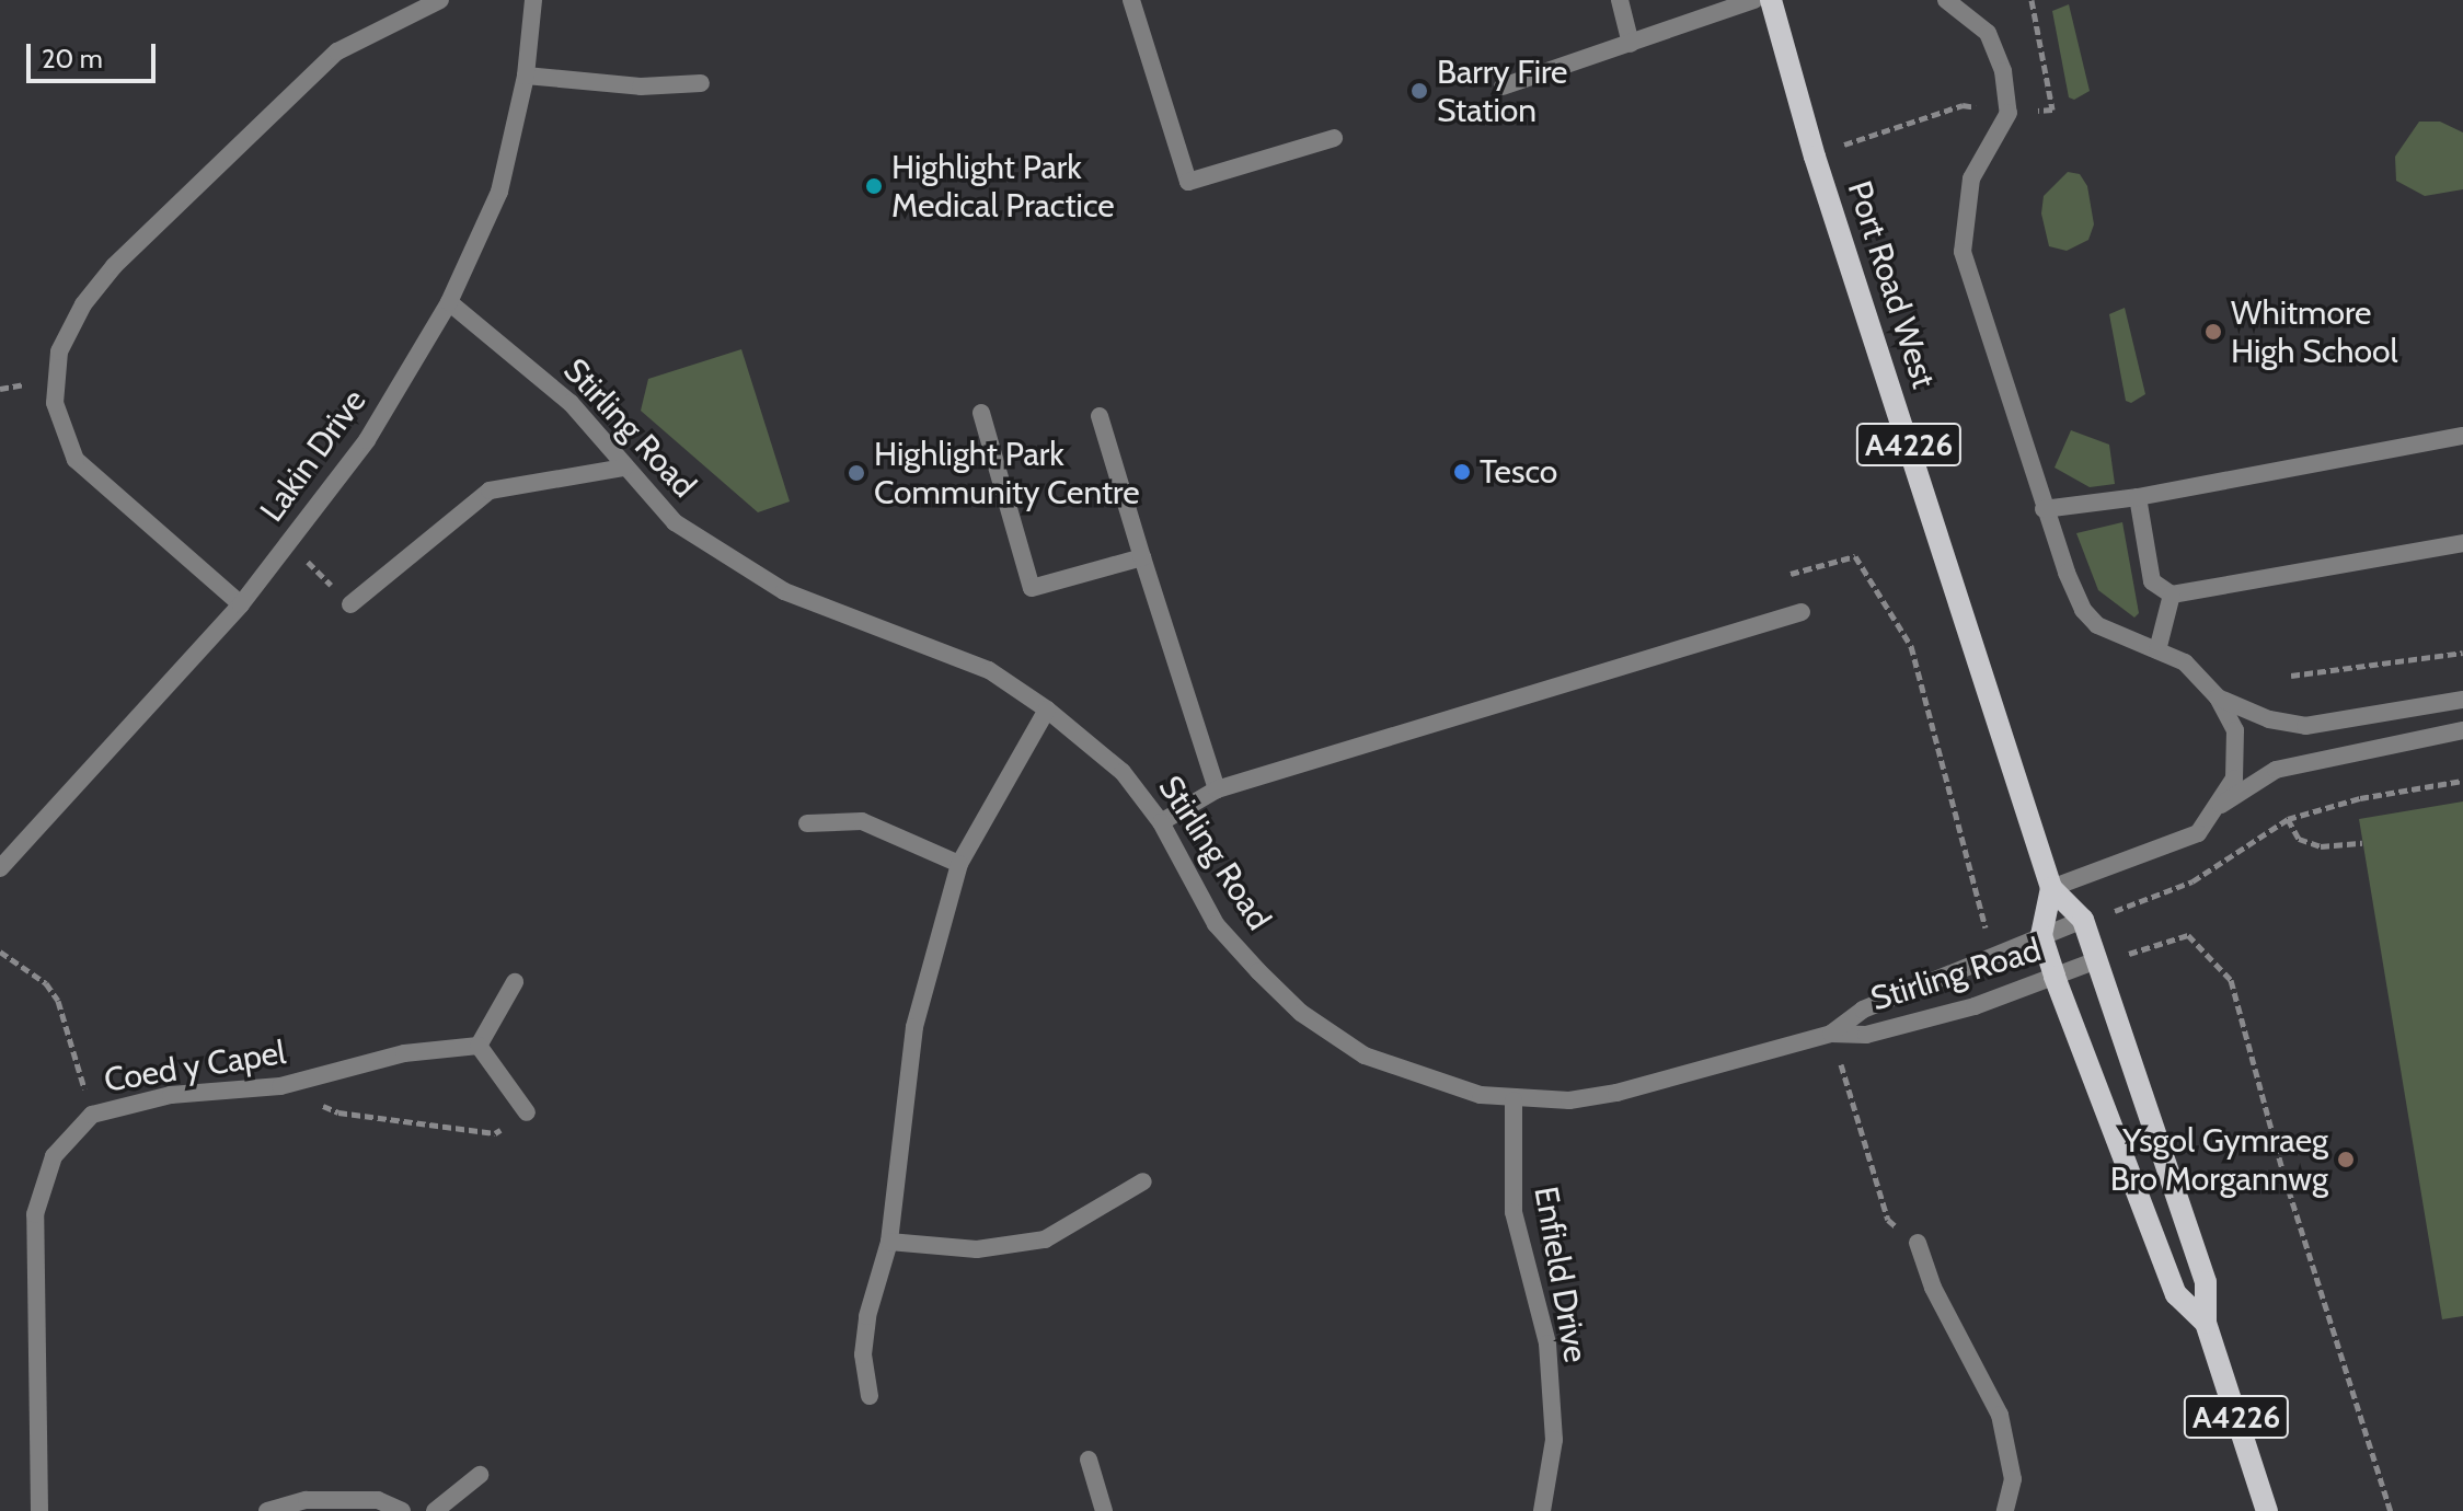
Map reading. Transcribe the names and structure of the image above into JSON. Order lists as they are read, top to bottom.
{
  "streets": {
    "main road": ["Port Road West", "A4226"],
    "street": [
      "Stirling Road",
      "Lakin Drive",
      "Coed y Capel",
      "Enfield Drive"
    ]
  },
  "crossings": [
    ["Port Road West", "Stirling Road"],
    ["Stirling Road", "Lakin Drive"],
    ["Stirling Road", "Enfield Drive"]
  ],
  "places": [
    "Barry Fire Station",
    "Highlight Park Medical Practice",
    "Whitmore High School",
    "Tesco",
    "Highlight Park Community Centre",
    "Ysgol Gymraeg Bro Morgannwg"
  ],
  "scale_bar": "20 m"
}
